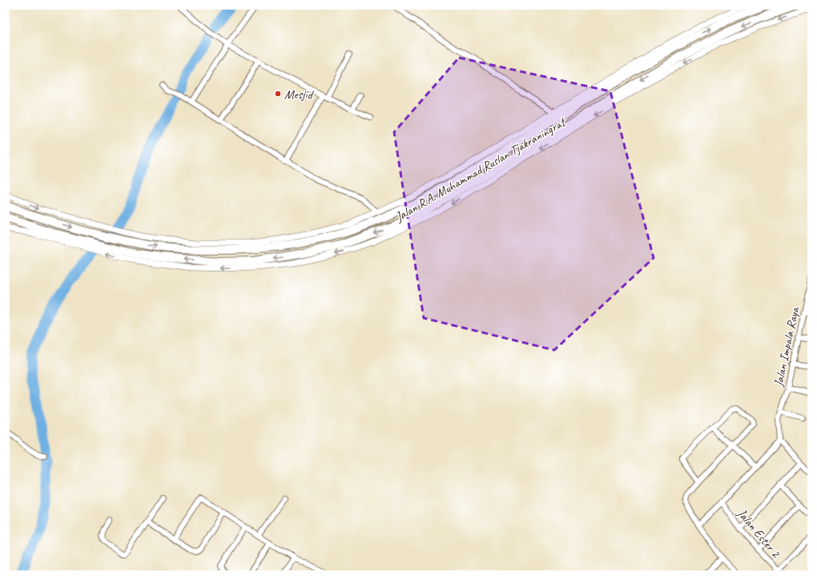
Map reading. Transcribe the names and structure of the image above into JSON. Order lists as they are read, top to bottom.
{
  "streets": {
    "highway": ["Jalan R.A. Muhammad Ruslan Tjakraningrat"],
    "street": ["Jalan Impala Raya", "Jalan Ester 2"]
  },
  "places": ["Mesjid"]
}
